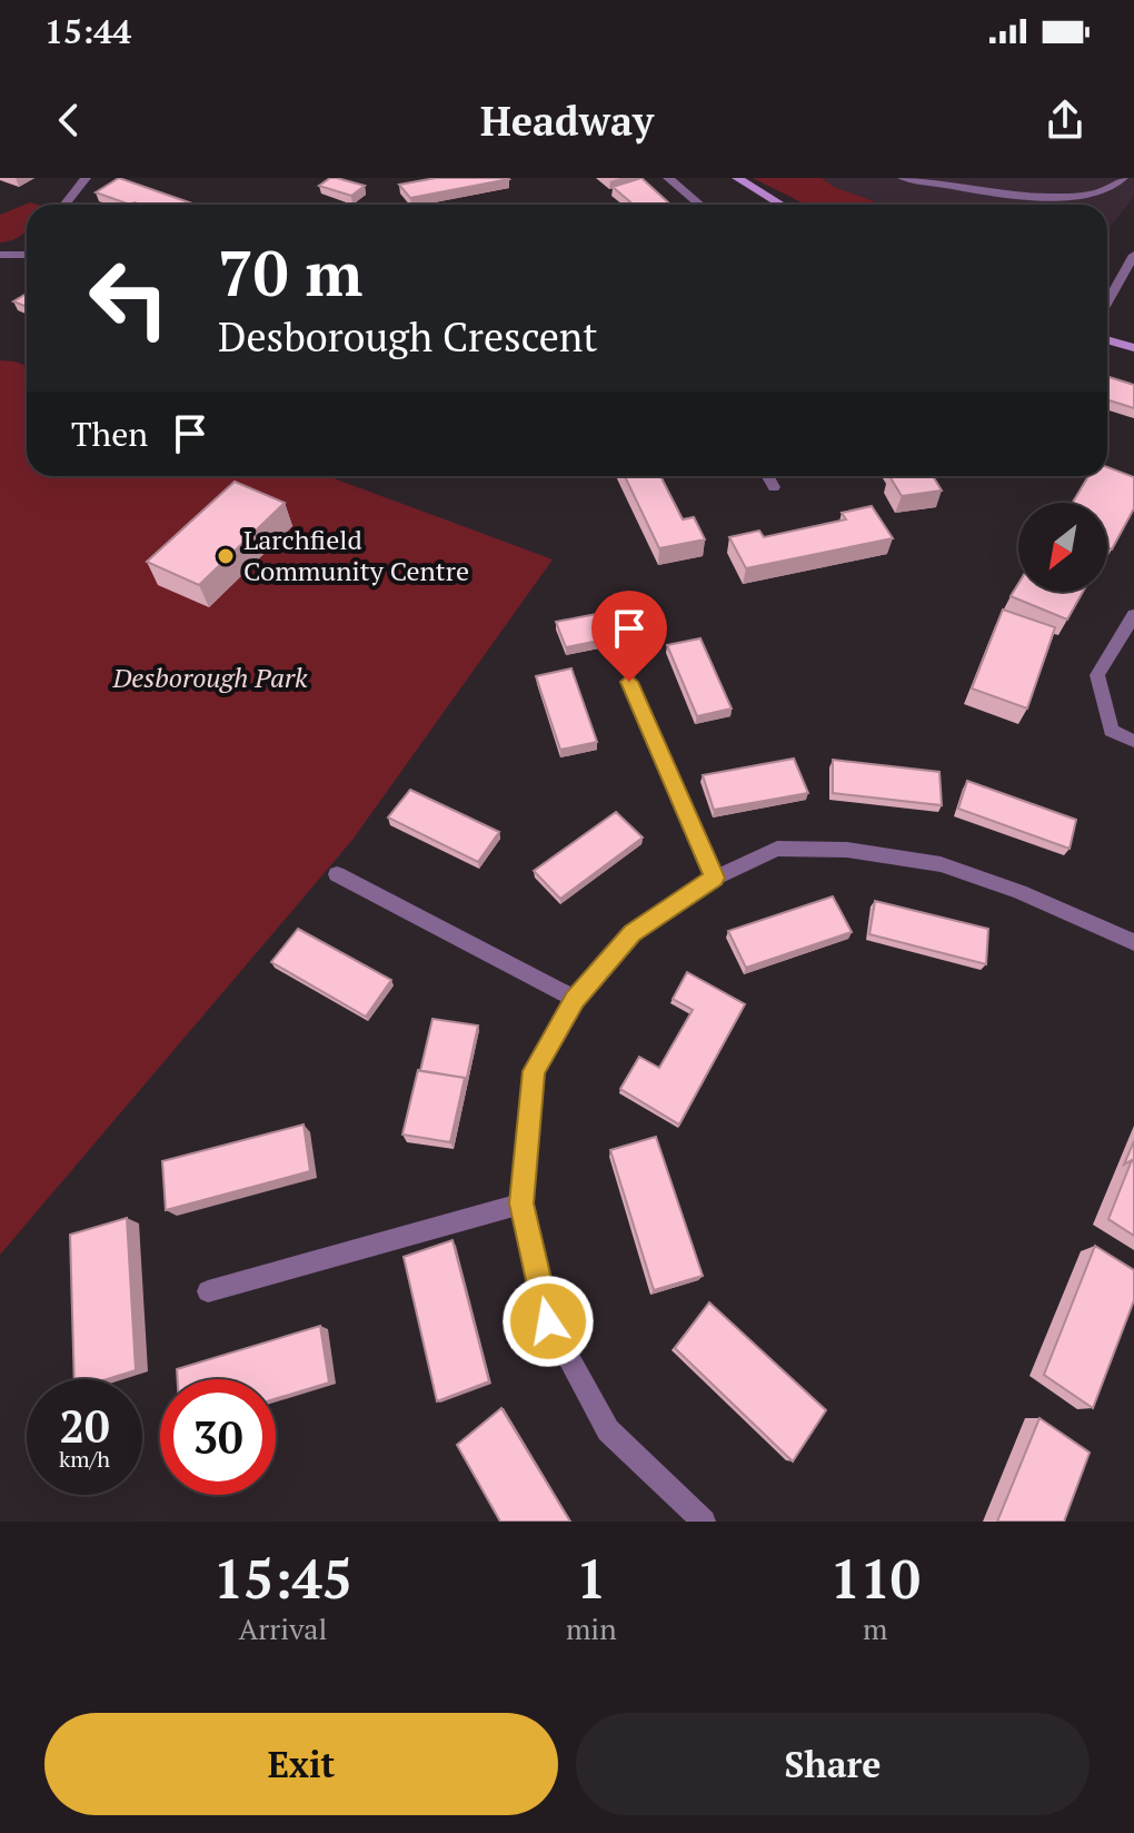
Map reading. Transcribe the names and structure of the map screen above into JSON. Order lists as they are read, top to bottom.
{
  "parks": ["Desborough Park"],
  "places": ["Larchfield Community Centre"],
  "north": "bottom left",
  "page": {
    "status": "15:44",
    "header": "Headway",
    "turn": ["70 m", "Desborough Crescent"],
    "then": "Then",
    "speed": "20 km/h",
    "limit": "30",
    "eta": [
      "15:45",
      "Arrival",
      "1",
      "min",
      "110",
      "m"
    ],
    "buttons": ["Exit", "Share"]
  }
}
